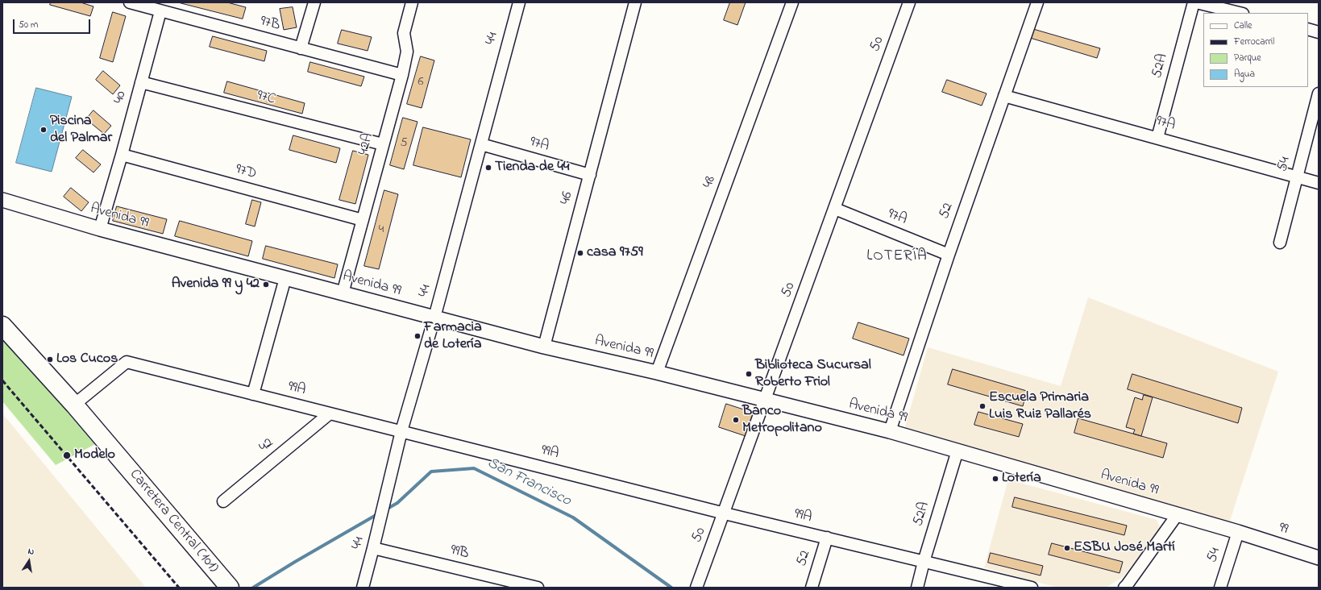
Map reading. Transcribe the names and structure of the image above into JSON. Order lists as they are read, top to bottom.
{
  "streets": {
    "main road": ["Carretera Central (101)"],
    "street": [
      "97B",
      "44",
      "50",
      "52A",
      "40",
      "97C",
      "97A",
      "42A",
      "54",
      "97D",
      "48",
      "46",
      "52",
      "Avenida 99",
      "99A",
      "42",
      "99",
      "99B"
    ]
  },
  "crossings": [
    ["97B", "40"],
    ["97B", "42A"],
    ["44", "97A"],
    ["44", "Avenida 99"],
    ["44", "99A"],
    ["44", "99B"],
    ["50", "97A"],
    ["50", "Avenida 99"],
    ["50", "99A"],
    ["52A", "97A"],
    ["52A", "Avenida 99"],
    ["52A", "99A"],
    ["40", "97C"],
    ["40", "97D"],
    ["40", "Avenida 99"],
    ["97C", "42A"],
    ["97A", "54"],
    ["97A", "46"],
    ["97A", "52"],
    ["42A", "97D"],
    ["42A", "Avenida 99"],
    ["54", "Avenida 99"],
    ["54", "99"],
    ["48", "Avenida 99"],
    ["46", "Avenida 99"],
    ["52", "Avenida 99"],
    ["52", "99A"],
    ["Avenida 99", "99"],
    ["99A", "42"],
    ["99A", "Carretera Central (101)"]
  ],
  "districts": ["LOTERÍA"],
  "water": ["San Francisco"],
  "places": [
    "Piscina del Palmar",
    "Tienda de 44",
    "casa 9759",
    "Avenida 99 y 42",
    "Farmacia de Lotería",
    "Los Cucos",
    "Biblioteca Sucursal Roberto Friol",
    "Escuela Primaria Luis Ruiz Pallarés",
    "Banco Metropolitano",
    "Modelo",
    "Lotería",
    "ESBU José Martí"
  ],
  "house_numbers": ["6", "5", "4"],
  "legend": [
    "Calle",
    "Ferrocarril",
    "Parque",
    "Agua"
  ],
  "scale_bar": "50 m",
  "north": "top"
}
